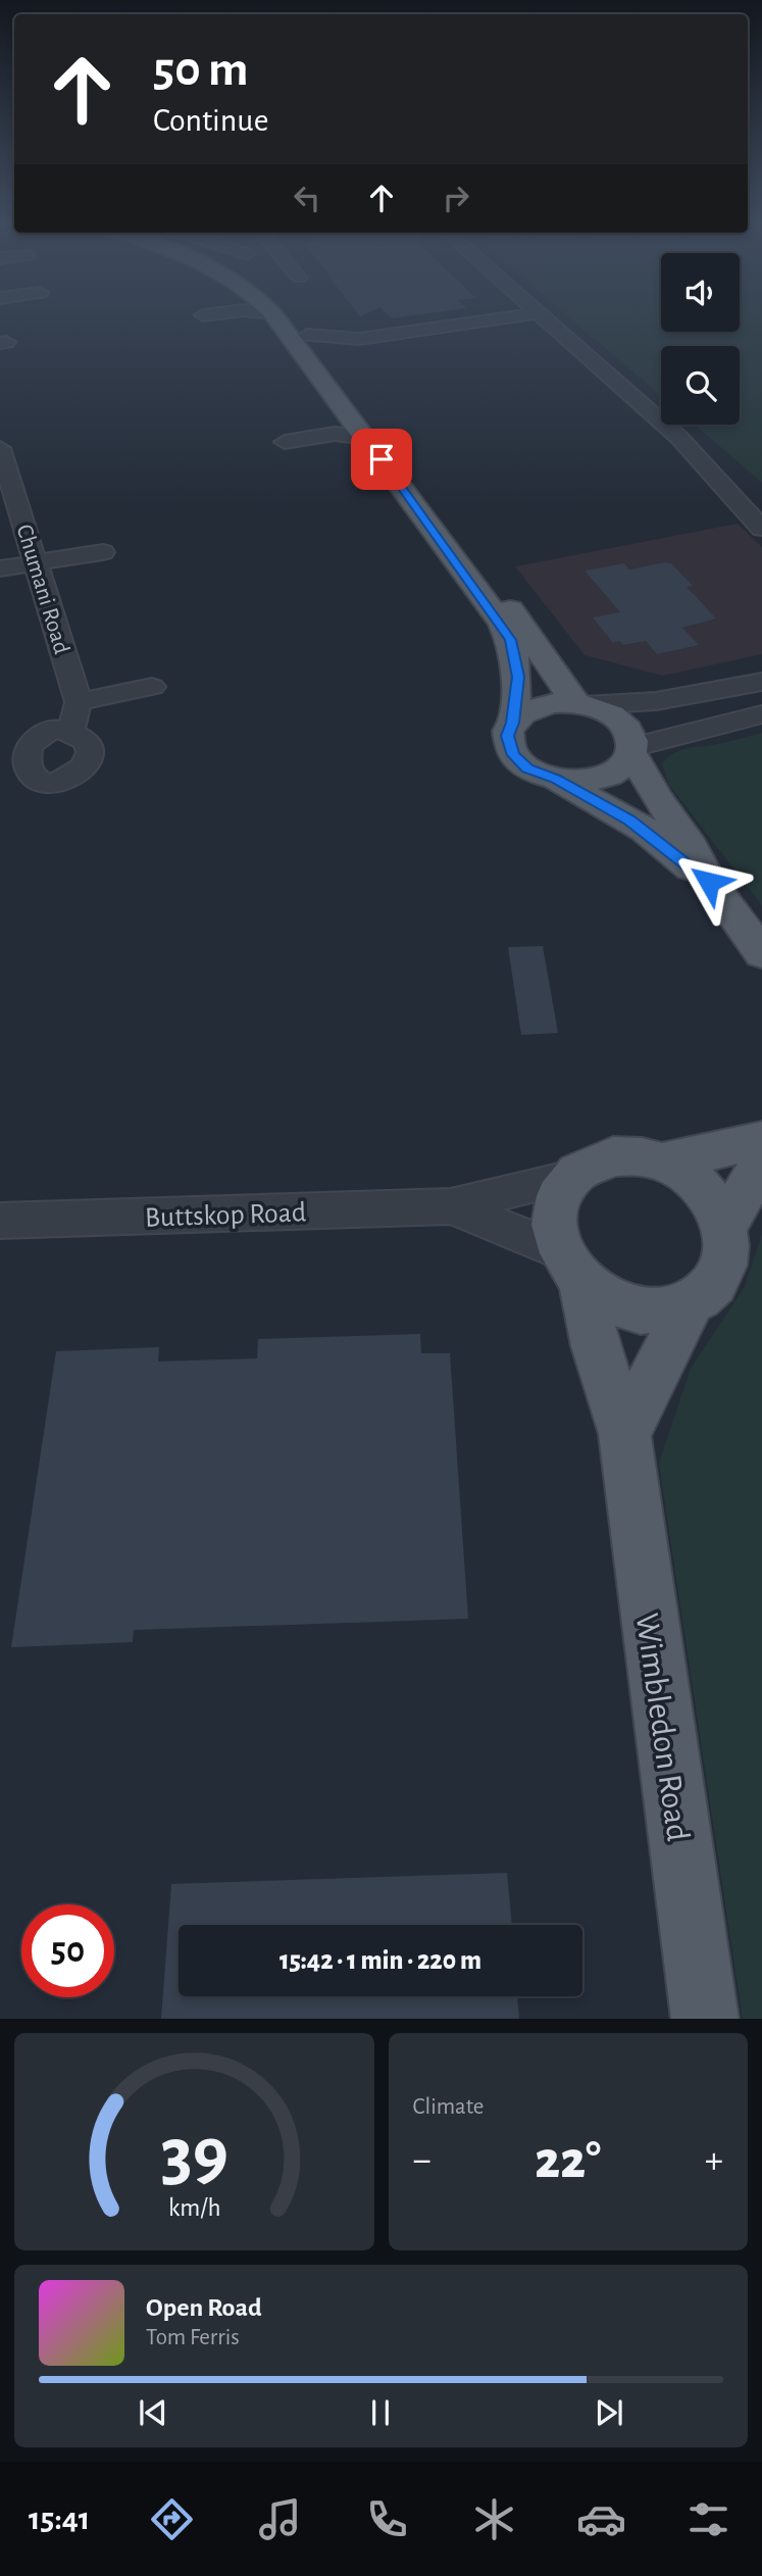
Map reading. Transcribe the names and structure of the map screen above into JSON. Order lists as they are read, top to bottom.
{
  "streets": {
    "main road": ["Wimbledon Road"],
    "street": ["Chumani Road", "Buttskop Road"]
  },
  "crossings": [
    ["Buttskop Road", "Wimbledon Road"]
  ],
  "page": {
    "turn": ["50 m", "Continue"],
    "limit": "50",
    "trip": "15:42 · 1 min · 220 m",
    "tile": "Climate",
    "heat": ["−", "22°", "+"],
    "song": ["Open Road", "Tom Ferris"],
    "tabs": "15:41",
    "gauge": ["39", "km/h"]
  }
}
